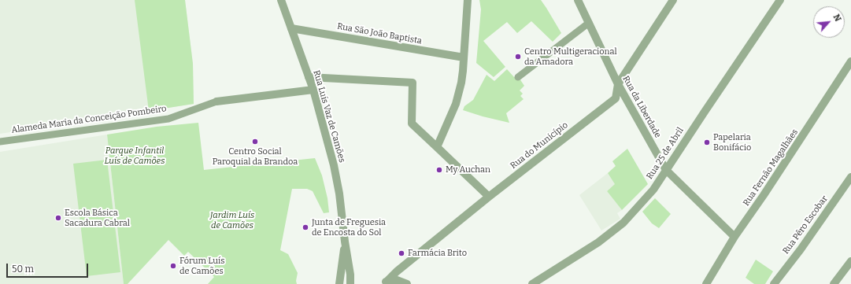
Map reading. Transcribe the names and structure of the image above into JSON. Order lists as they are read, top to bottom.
{
  "streets": {
    "street": [
      "Rua São João Baptista",
      "Rua da Liberdade",
      "Rua Luís Vaz de Camões",
      "Alameda Maria da Conceição Pombeiro",
      "Rua do Município",
      "Rua 25 de Abril",
      "Rua Fernão Magalhães",
      "Rua Pêro Escobar"
    ]
  },
  "crossings": [
    ["Rua São João Baptista", "Rua Luís Vaz de Camões"],
    ["Rua da Liberdade", "Rua do Município"],
    ["Rua da Liberdade", "Rua 25 de Abril"],
    ["Rua da Liberdade", "Rua Fernão Magalhães"]
  ],
  "parks": ["Parque Infantil Luís de Camões", "Jardim Luís de Camões"],
  "places": [
    "Centro Multigeracional da Amadora",
    "Centro Social Paroquial da Brandoa",
    "Papelaria Bonifácio",
    "My Auchan",
    "Escola Básica Sacadura Cabral",
    "Junta de Freguesia de Encosta do Sol",
    "Farmácia Brito",
    "Fórum Luís de Camões"
  ],
  "scale_bar": "50 m",
  "north": "top right"
}
